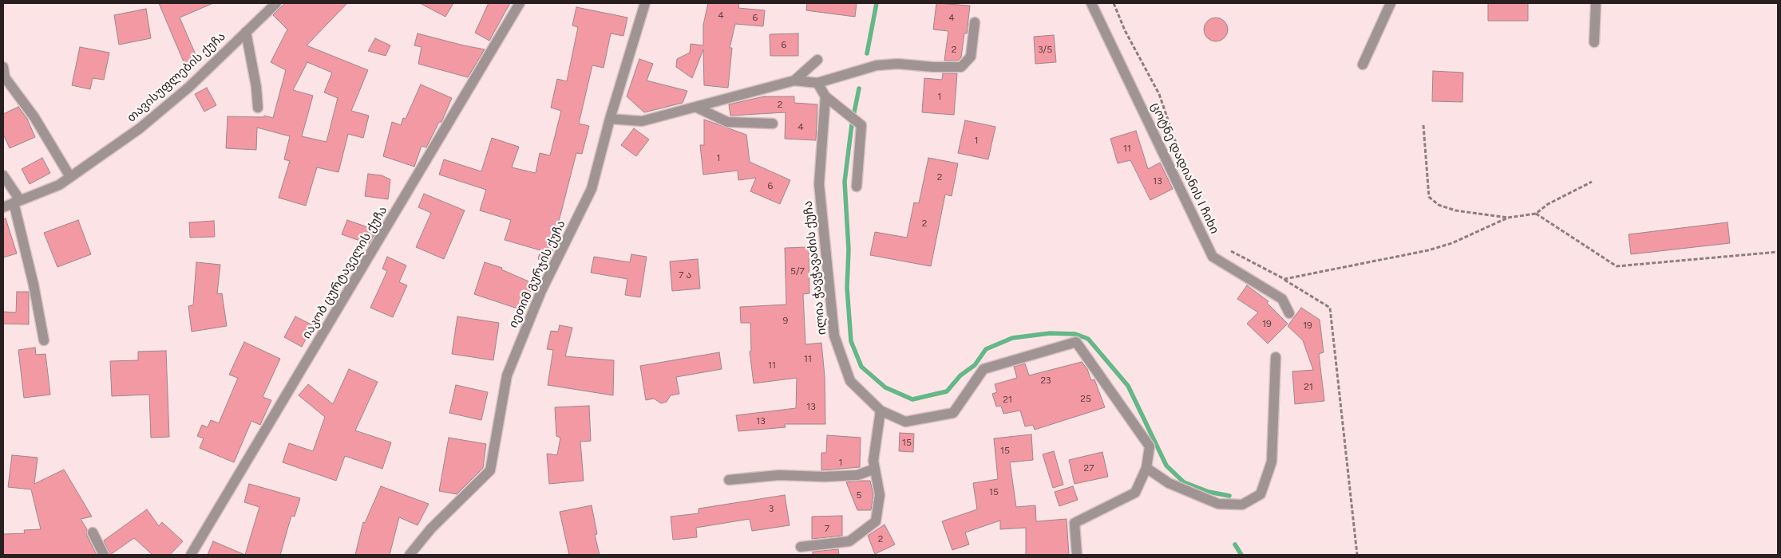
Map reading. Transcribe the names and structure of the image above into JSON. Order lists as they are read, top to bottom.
{
  "streets": {
    "street": [
      "თავისუფლების ქუჩა",
      "ცოტნე დადიანის I ჩიხი",
      "ილია ჭავჭავაძის ქუჩა",
      "იაკობ ცურტაველის ქუჩა",
      "იეთიმ გურჯის ქუჩა"
    ]
  },
  "house_numbers": [
    "4",
    "6",
    "4",
    "6",
    "2",
    "3/5",
    "1",
    "2",
    "4",
    "1",
    "11",
    "1",
    "2",
    "13",
    "6",
    "2",
    "5/7",
    "7 ა",
    "9",
    "19",
    "19",
    "11",
    "11",
    "23",
    "21",
    "25",
    "21",
    "13",
    "13",
    "15",
    "15",
    "1",
    "27",
    "15",
    "5",
    "3",
    "7",
    "2"
  ]
}
